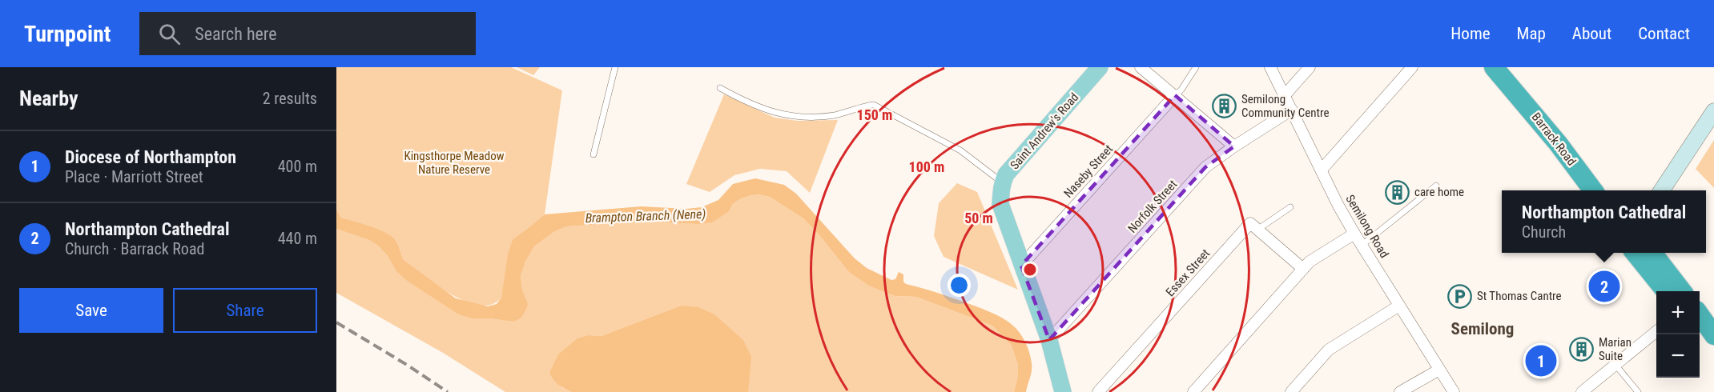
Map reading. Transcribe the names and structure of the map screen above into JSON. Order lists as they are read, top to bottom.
{
  "streets": {
    "highway": ["Barrack Road"],
    "main road": ["Saint Andrew's Road"],
    "street": [
      "Naseby Street",
      "Norfolk Street",
      "Semilong Road",
      "Essex Street"
    ]
  },
  "crossings": [
    ["Norfolk Street", "Semilong Road"]
  ],
  "districts": ["Semilong"],
  "water": ["Brampton Branch (Nene)"],
  "parks": ["Kingsthorpe Meadow Nature Reserve"],
  "places": {
    "building": ["Semilong Community Centre", "care home", "Marian Suite"],
    "parking": ["St Thomas Cantre"]
  },
  "page": {
    "header": "Turnpoint",
    "search": "Search here",
    "nav": [
      "Home",
      "Map",
      "About",
      "Contact"
    ],
    "heading": ["Nearby", "2 results"],
    "list": [
      {
        "mark": "1",
        "name": "Diocese of Northampton",
        "note": "Place · Marriott Street",
        "value": "400 m"
      },
      {
        "mark": "2",
        "name": "Northampton Cathedral",
        "note": "Church · Barrack Road",
        "value": "440 m"
      }
    ],
    "popup": ["Northampton Cathedral", "Church"],
    "pins": ["2", "1"],
    "buttons": ["Save", "Share"],
    "map_buttons": ["+", "−"]
  },
  "rings": ["150 m", "100 m", "50 m"]
}
